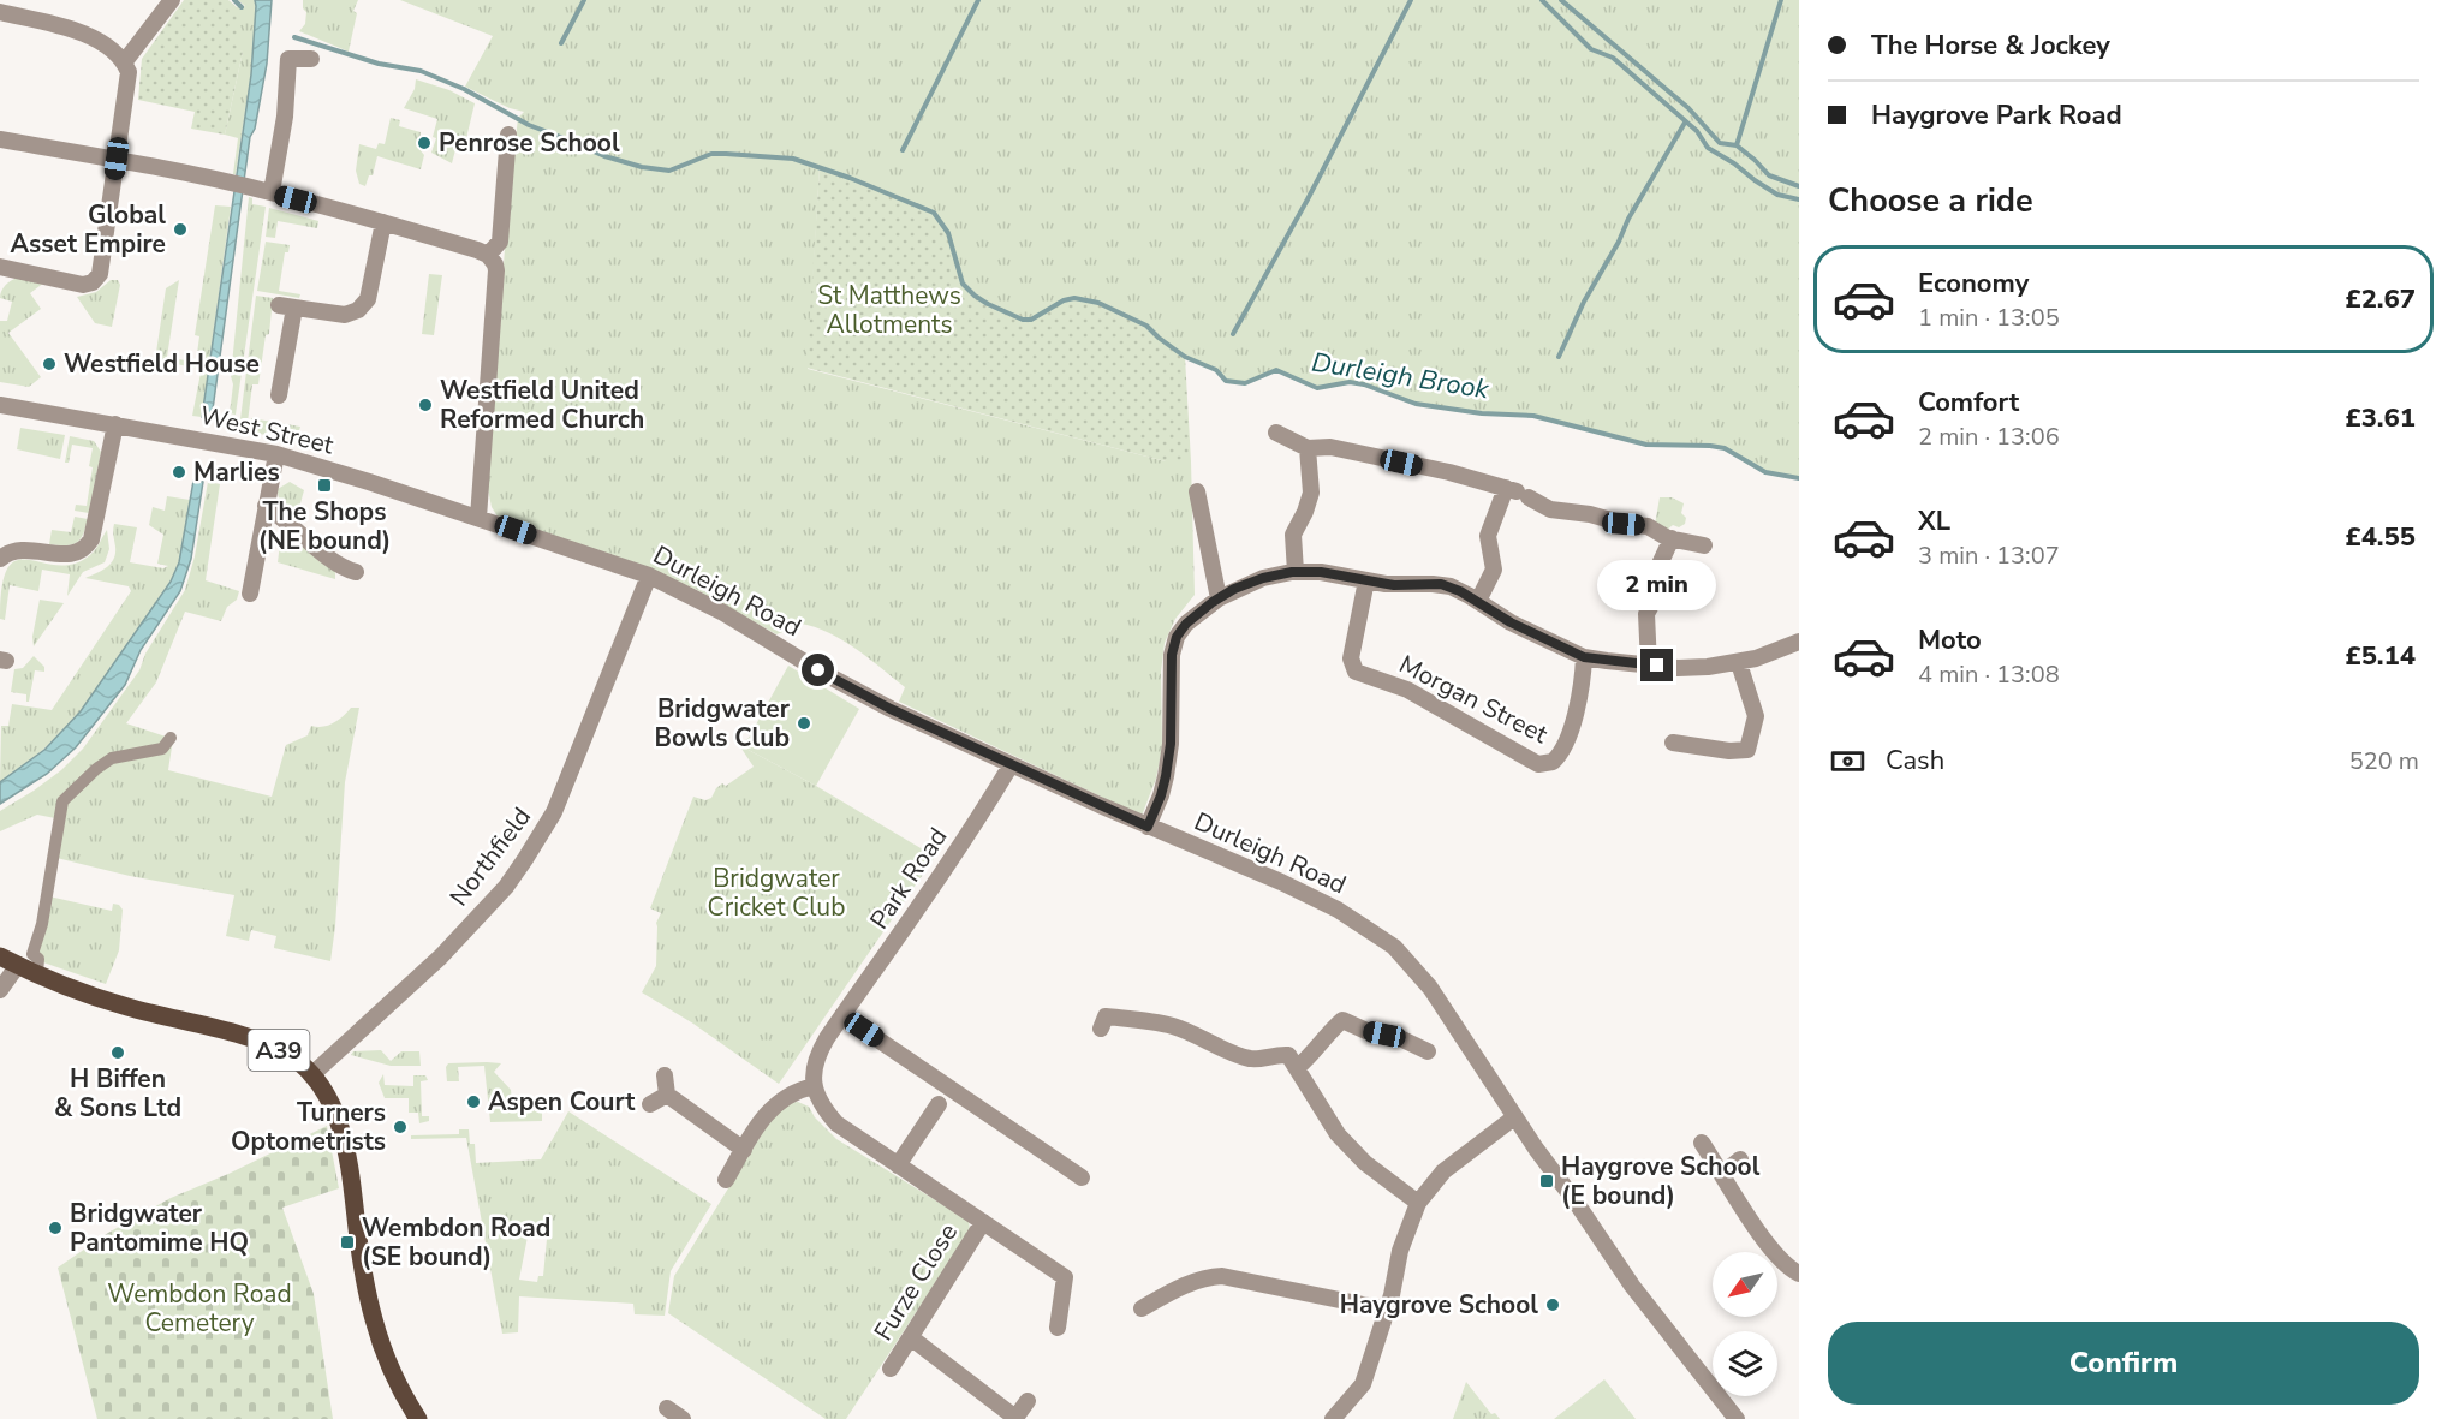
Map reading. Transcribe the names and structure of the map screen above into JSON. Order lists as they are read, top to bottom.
{
  "streets": {
    "main road": ["A39"],
    "street": [
      "West Street",
      "Durleigh Road",
      "Morgan Street",
      "Northfield",
      "Park Road",
      "Furze Close"
    ]
  },
  "crossings": [
    ["West Street", "Durleigh Road"],
    ["Durleigh Road", "Northfield"],
    ["Durleigh Road", "Park Road"],
    ["Northfield", "A39"],
    ["Park Road", "Furze Close"]
  ],
  "water": ["Durleigh Brook"],
  "parks": ["St Matthews Allotments", "Bridgwater Cricket Club", "Wembdon Road Cemetery"],
  "places": {
    "other": [
      "Penrose School",
      "Global Asset Empire",
      "Westfield House",
      "Westfield United Reformed Church",
      "Marlies",
      "Bridgwater Bowls Club",
      "H Biffen & Sons Ltd",
      "Aspen Court",
      "Turners Optometrists",
      "Bridgwater Pantomime HQ",
      "Haygrove School"
    ],
    "transit": ["The Shops (NE bound)", "Haygrove School (E bound)", "Wembdon Road (SE bound)"]
  },
  "north": "bottom left",
  "page": {
    "banner": ["The Horse & Jockey", "Haygrove Park Road"],
    "heading": "Choose a ride",
    "list": [
      {
        "name": "Economy",
        "note": "1 min · 13:05",
        "value": "£2.67"
      },
      {
        "name": "Comfort",
        "note": "2 min · 13:06",
        "value": "£3.61"
      },
      {
        "name": "XL",
        "note": "3 min · 13:07",
        "value": "£4.55"
      },
      {
        "name": "Moto",
        "note": "4 min · 13:08",
        "value": "£5.14"
      }
    ],
    "bubble": "2 min",
    "pay": ["Cash", "520 m"],
    "buttons": "Confirm"
  }
}
